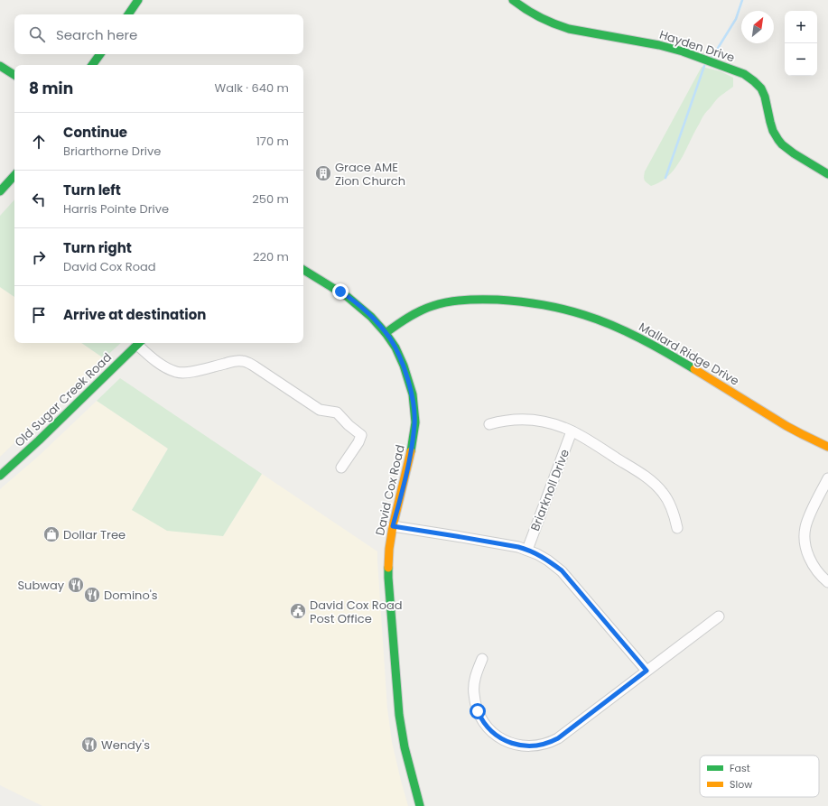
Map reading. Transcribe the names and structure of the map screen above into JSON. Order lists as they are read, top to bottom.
{
  "streets": {
    "street": [
      "Hayden Drive",
      "Mallard Ridge Drive",
      "Old Sugar Creek Road",
      "David Cox Road",
      "Briarknoll Drive"
    ]
  },
  "crossings": [
    ["Mallard Ridge Drive", "David Cox Road"]
  ],
  "places": {
    "building": ["Grace AME Zion Church"],
    "shop": ["Dollar Tree"],
    "restaurant": ["Subway", "Domino's", "Wendy's"],
    "public building": ["David Cox Road Post Office"]
  },
  "legend": ["Fast", "Slow"],
  "north": "top right",
  "page": {
    "map_buttons": ["+", "−"],
    "search": "Search here",
    "heading": ["8 min", "Walk · 640 m"],
    "list": [
      ["Continue", "Briarthorne Drive", "170 m"],
      ["Turn left", "Harris Pointe Drive", "250 m"],
      ["Turn right", "David Cox Road", "220 m"],
      "Arrive at destination"
    ]
  }
}
